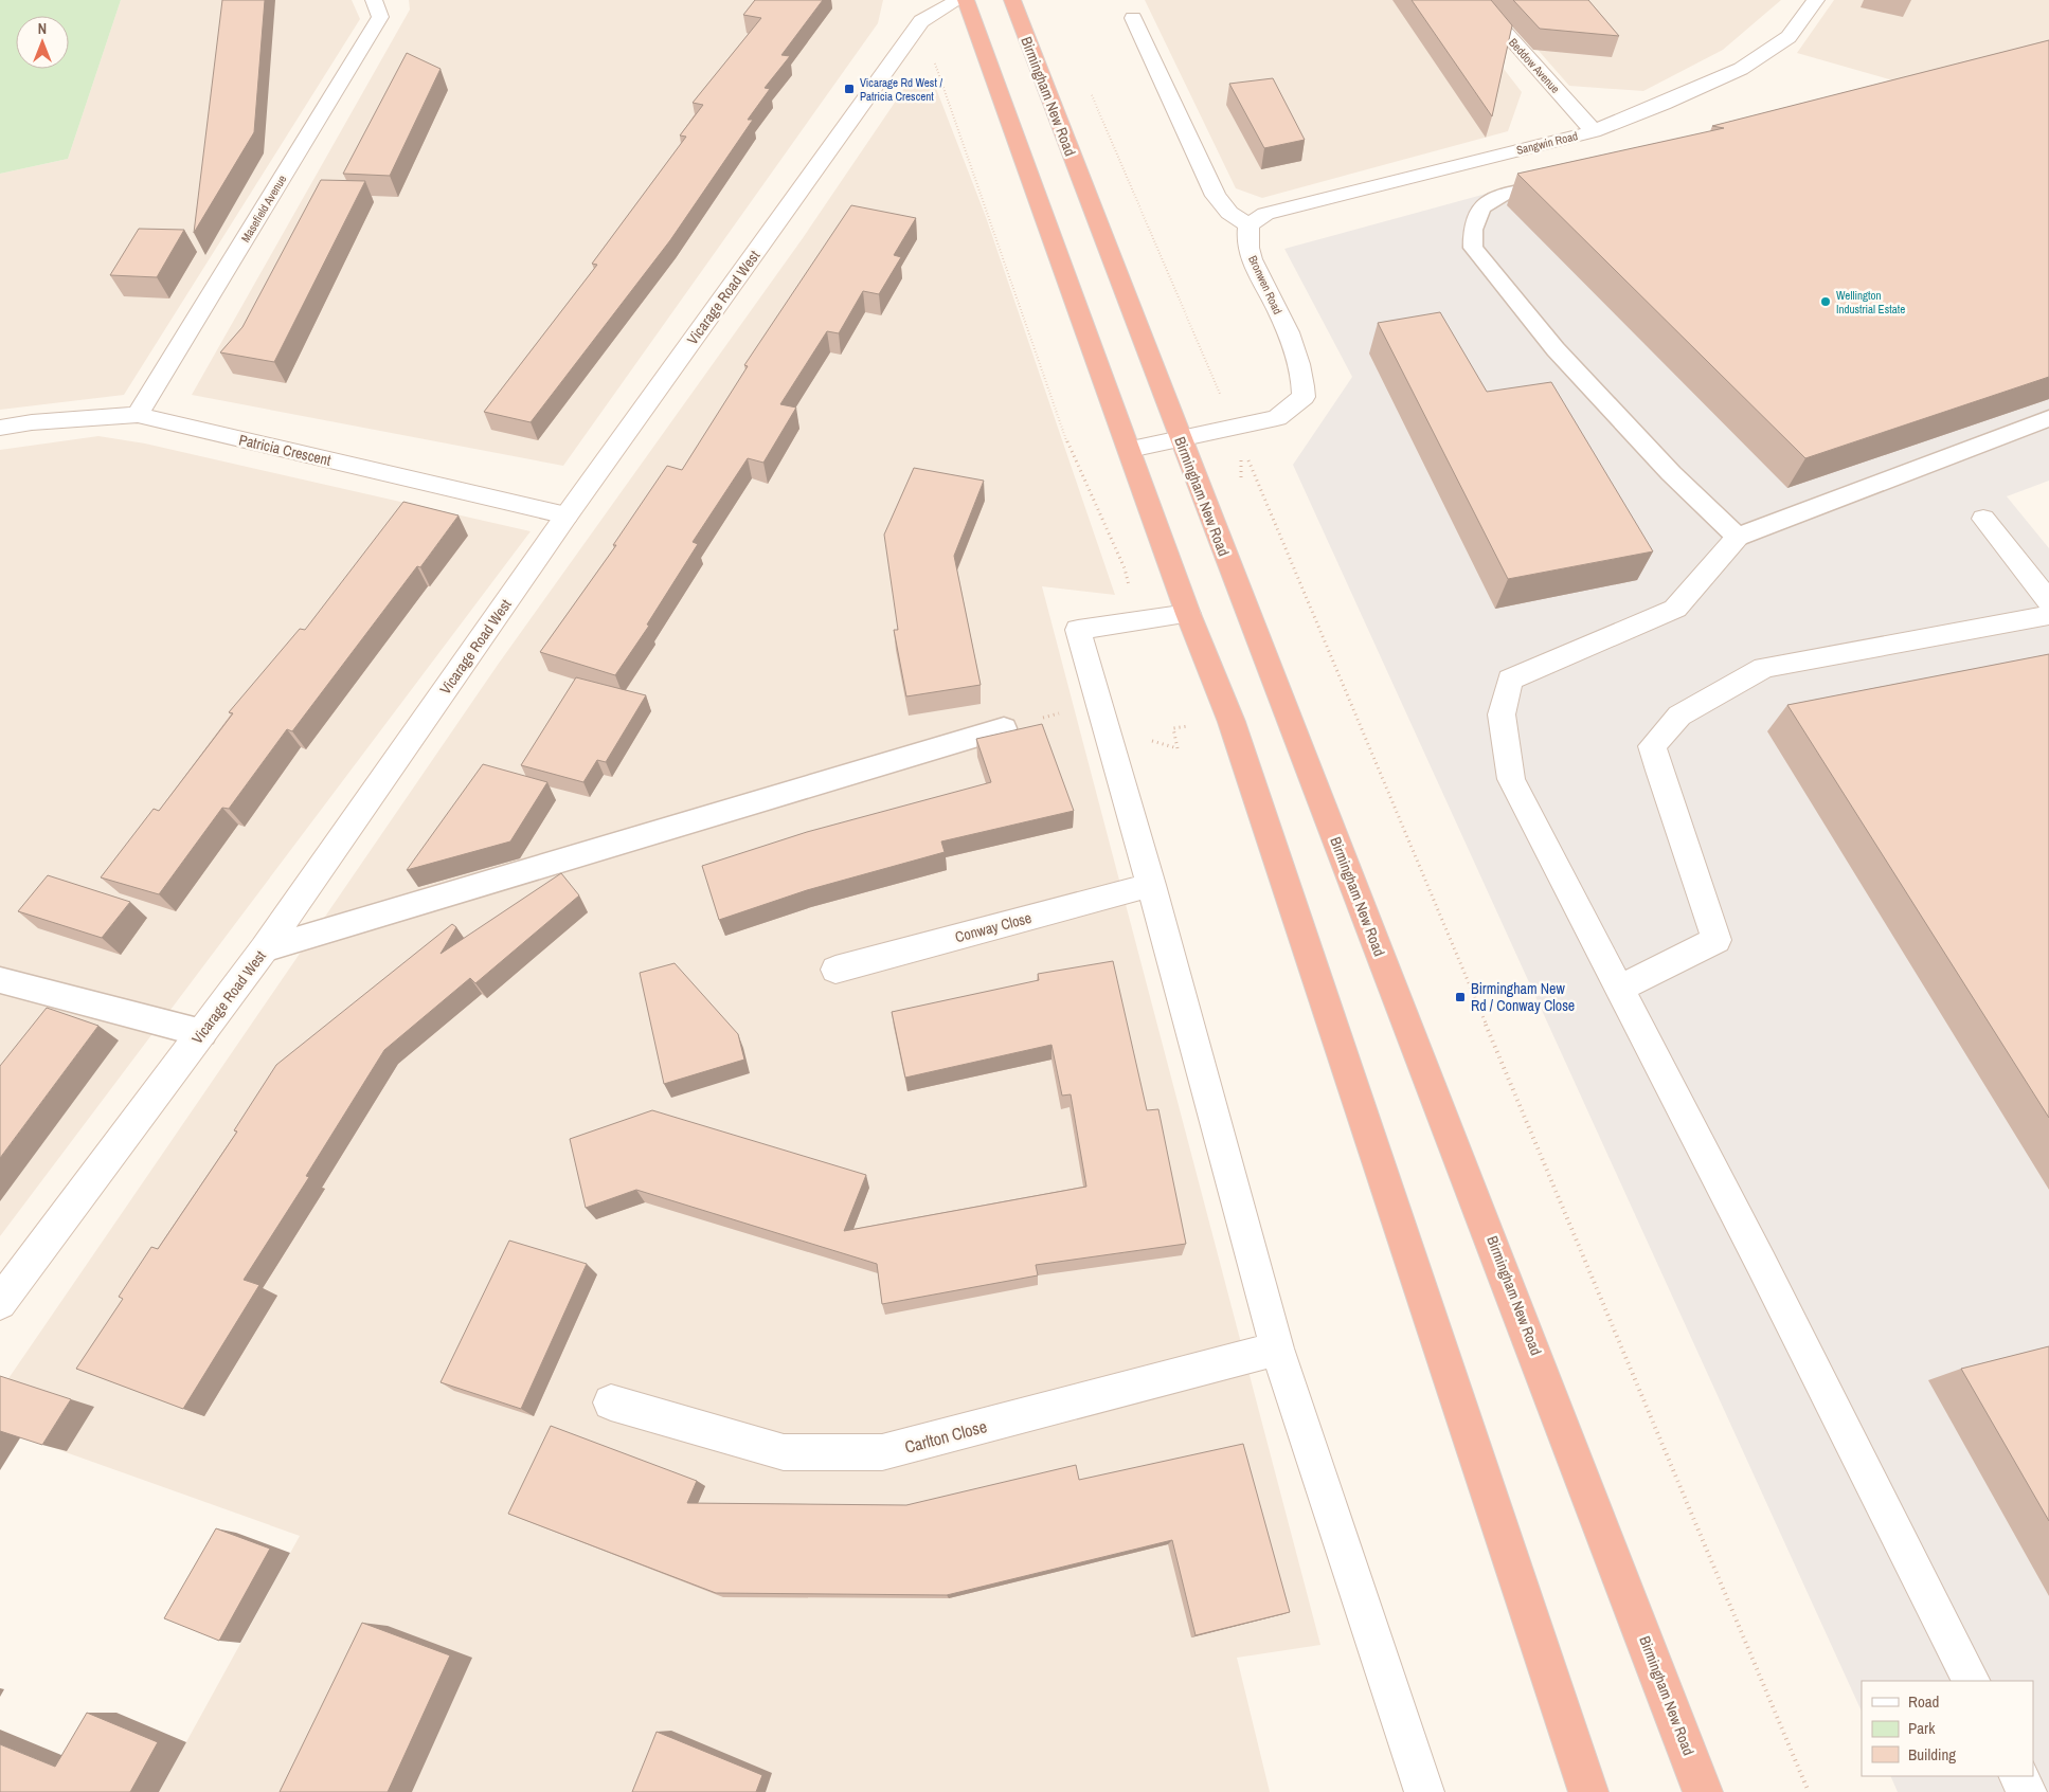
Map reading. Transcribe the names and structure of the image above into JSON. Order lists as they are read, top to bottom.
{
  "streets": {
    "highway": ["Birmingham New Road"],
    "street": [
      "Beddow Avenue",
      "Sangwin Road",
      "Masefield Avenue",
      "Bronwen Road",
      "Vicarage Road West",
      "Patricia Crescent",
      "Conway Close",
      "Carlton Close"
    ]
  },
  "crossings": [
    ["Beddow Avenue", "Sangwin Road"],
    ["Birmingham New Road", "Bronwen Road"],
    ["Sangwin Road", "Bronwen Road"],
    ["Masefield Avenue", "Patricia Crescent"],
    ["Vicarage Road West", "Patricia Crescent"]
  ],
  "places": {
    "transit": ["Vicarage Rd West / Patricia Crescent", "Birmingham New Rd / Conway Close"],
    "other": ["Wellington Industrial Estate"]
  },
  "legend": ["Road", "Park", "Building"],
  "north": "top"
}
